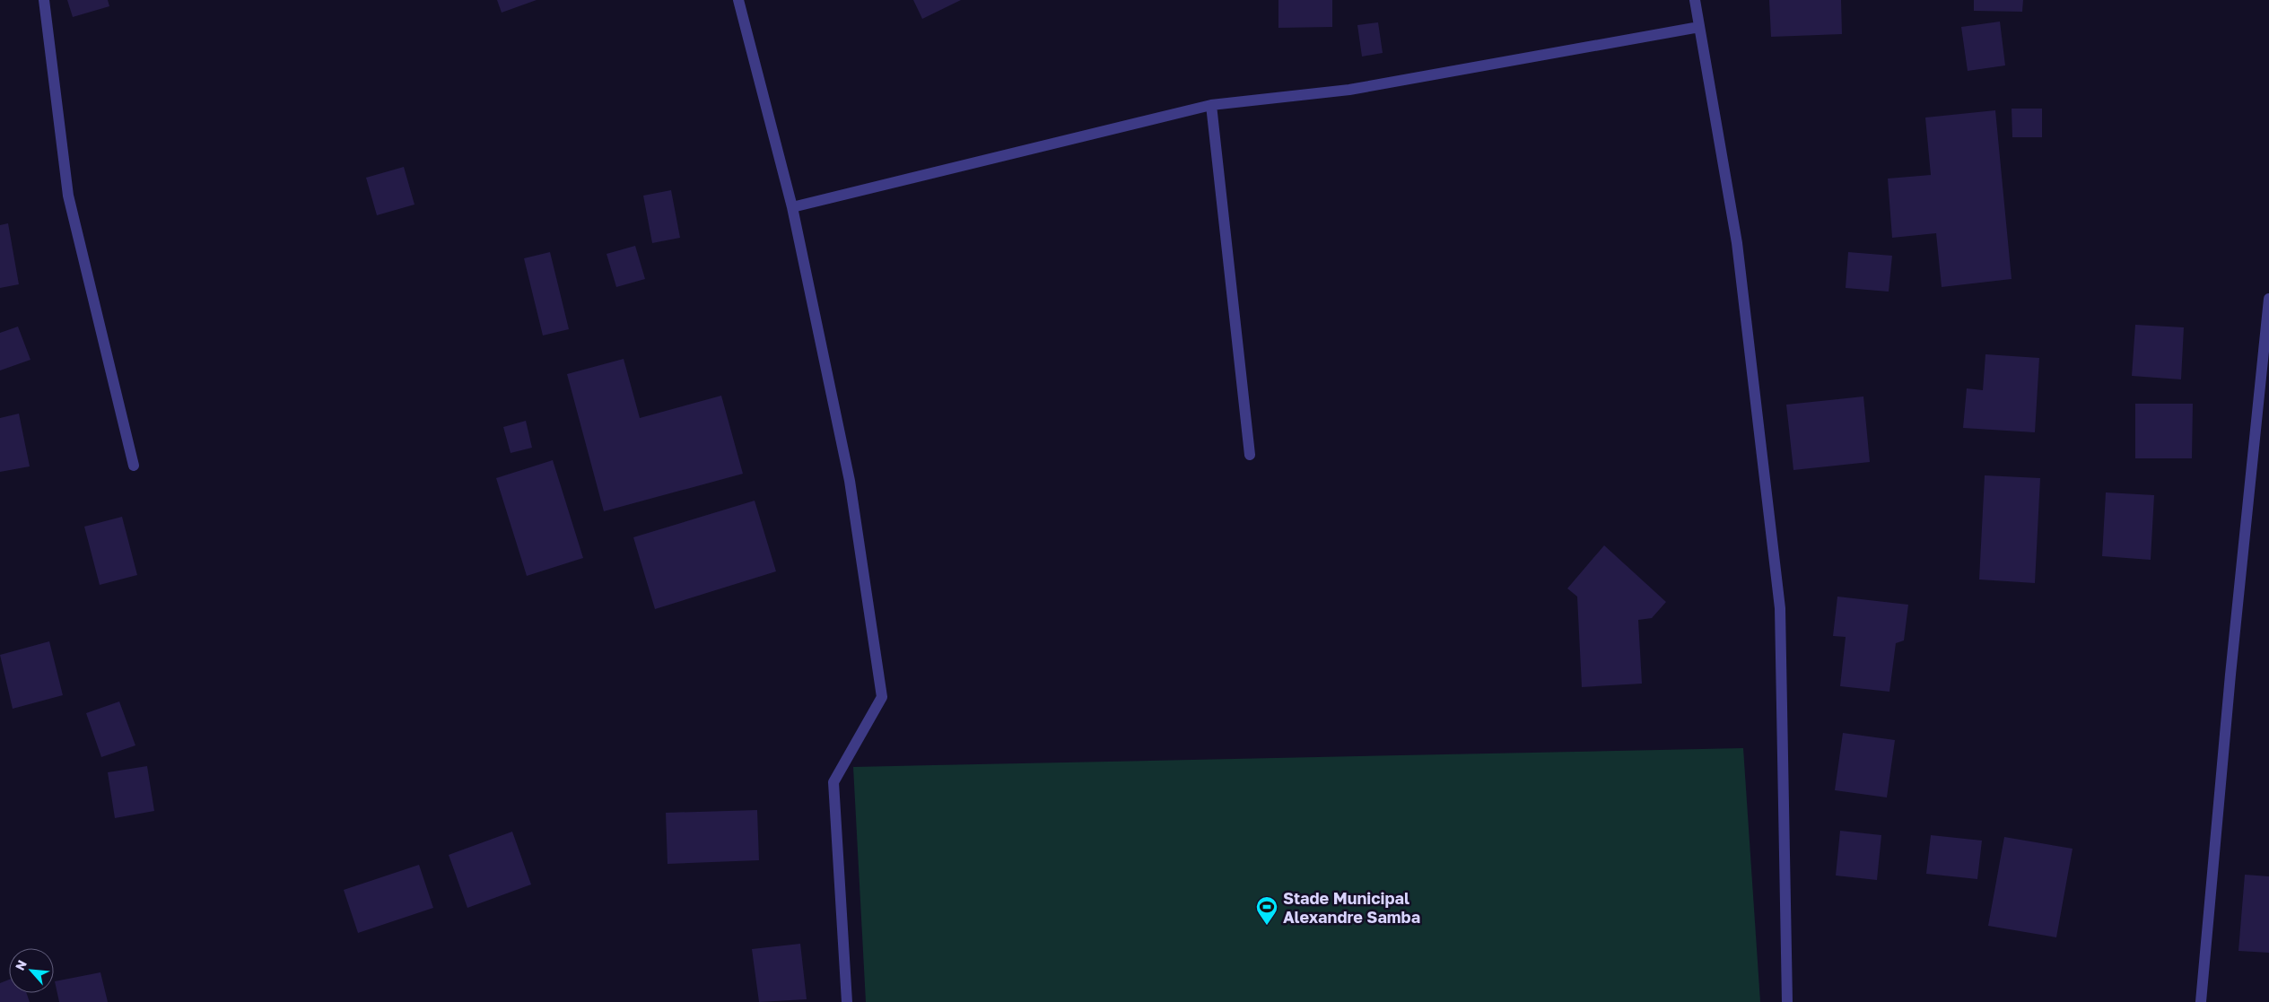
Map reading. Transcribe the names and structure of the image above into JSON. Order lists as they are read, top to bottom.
{
  "places": {
    "sports": ["Stade Municipal Alexandre Samba"]
  },
  "north": "top left"
}
